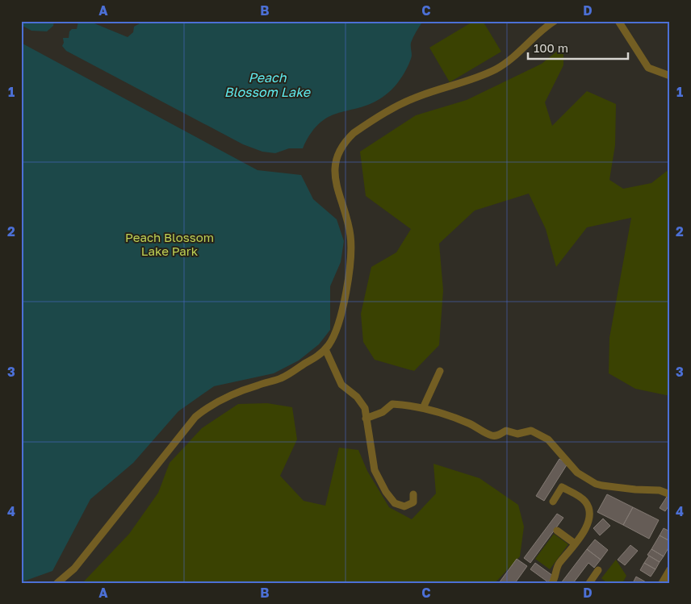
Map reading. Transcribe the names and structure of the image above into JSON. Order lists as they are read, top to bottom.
{
  "water": ["Peach Blossom Lake"],
  "parks": ["Peach Blossom Lake Park"],
  "scale_bar": "100 m",
  "grid": {
    "columns": [
      "A",
      "B",
      "C",
      "D"
    ],
    "rows": [
      "1",
      "2",
      "3",
      "4"
    ]
  }
}
